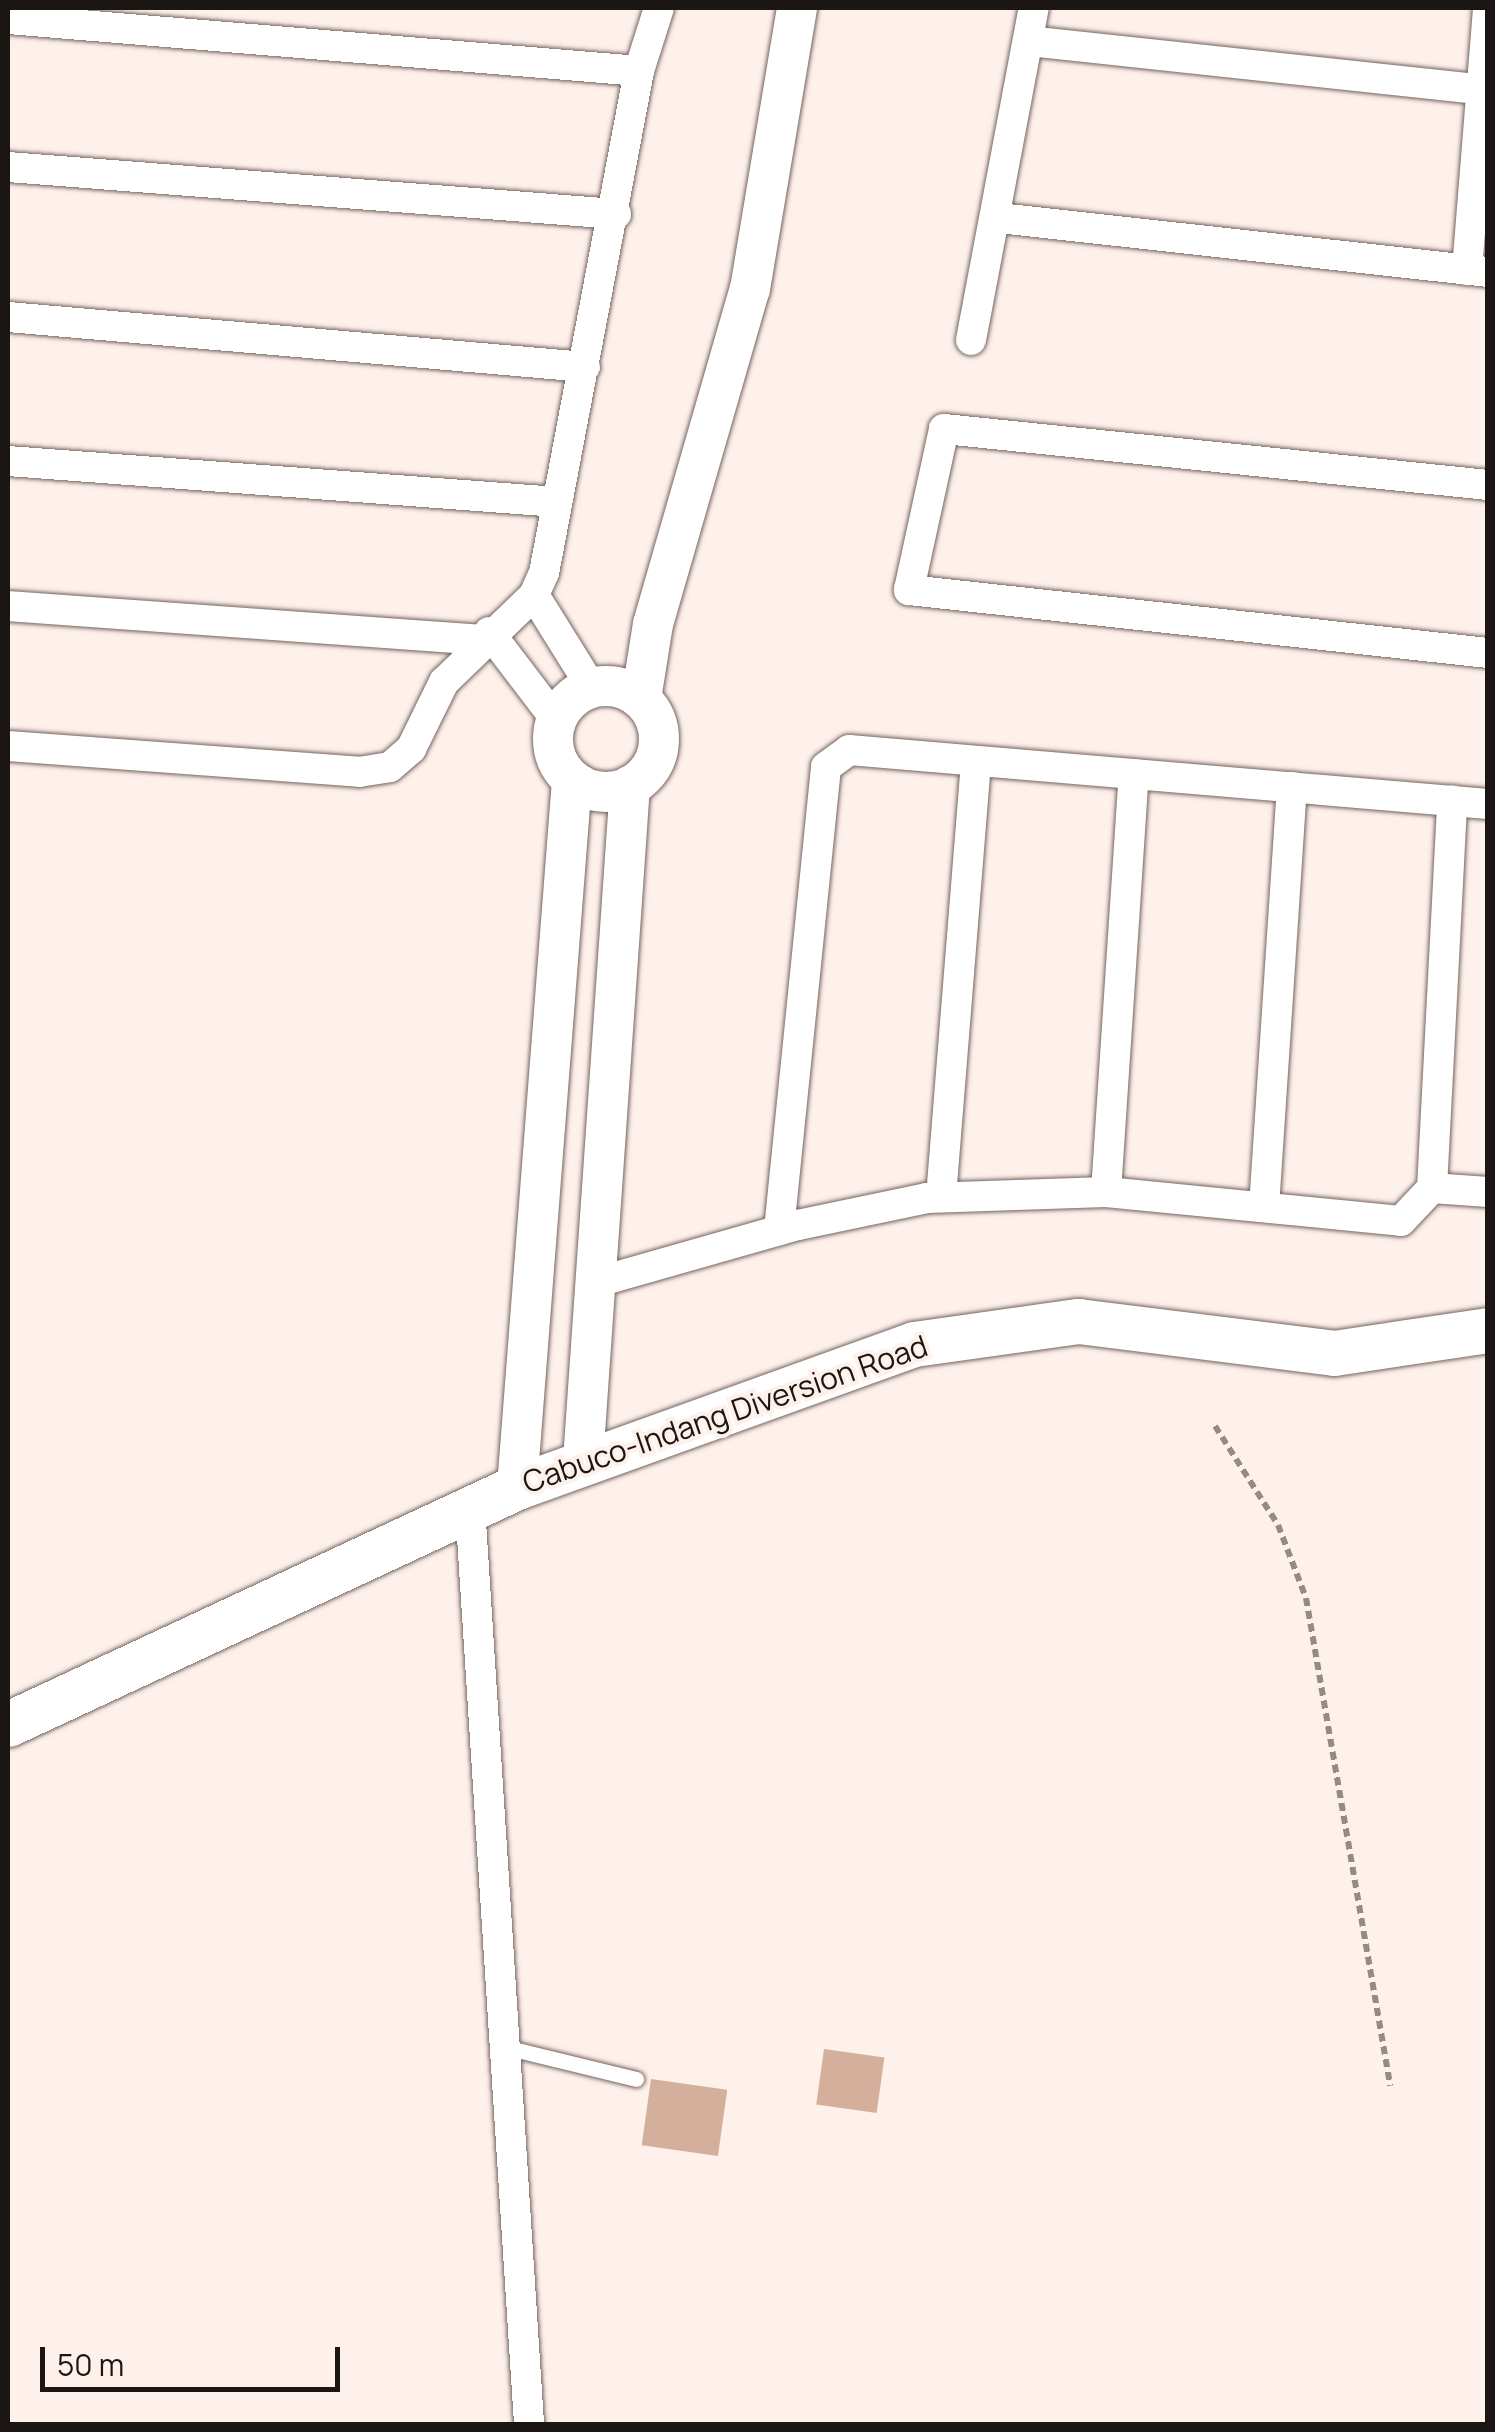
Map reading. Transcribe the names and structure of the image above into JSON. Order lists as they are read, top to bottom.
{
  "streets": {
    "main road": ["Cabuco-Indang Diversion Road"]
  },
  "scale_bar": "50 m"
}
